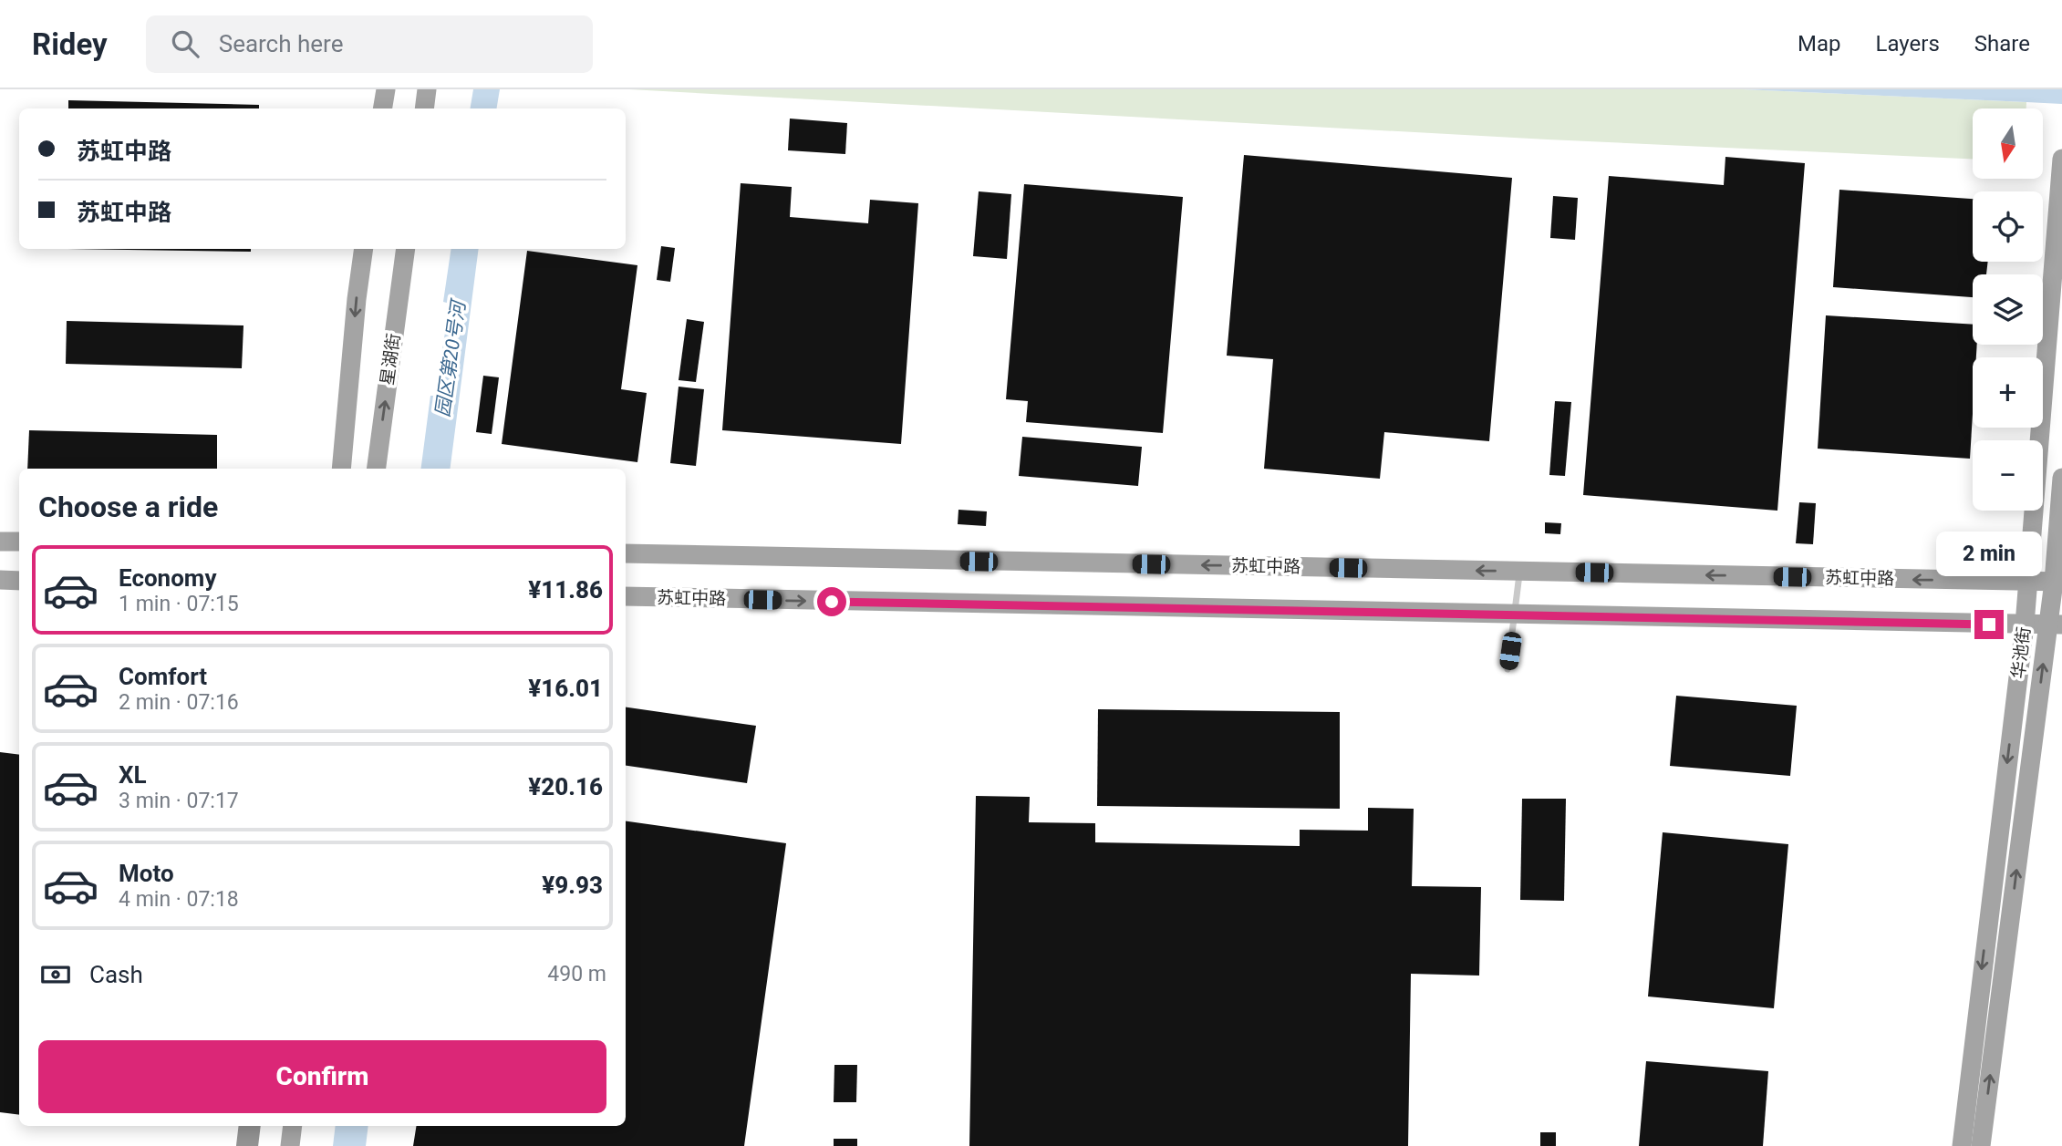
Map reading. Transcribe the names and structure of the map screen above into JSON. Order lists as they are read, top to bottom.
{
  "streets": {
    "main road": ["星湖街", "苏虹中路", "华池街"]
  },
  "crossings": [
    ["苏虹中路", "华池街"]
  ],
  "water": ["园区第20号河"],
  "north": "bottom",
  "page": {
    "header": "Ridey",
    "search": "Search here",
    "nav": ["Map", "Layers", "Share"],
    "map_buttons": ["+", "−"],
    "banner": ["苏虹中路", "苏虹中路"],
    "heading": "Choose a ride",
    "bubble": "2 min",
    "list": [
      {
        "name": "Economy",
        "note": "1 min · 07:15",
        "value": "¥11.86"
      },
      {
        "name": "Comfort",
        "note": "2 min · 07:16",
        "value": "¥16.01"
      },
      {
        "name": "XL",
        "note": "3 min · 07:17",
        "value": "¥20.16"
      },
      {
        "name": "Moto",
        "note": "4 min · 07:18",
        "value": "¥9.93"
      }
    ],
    "pay": ["Cash", "490 m"],
    "buttons": "Confirm"
  }
}
